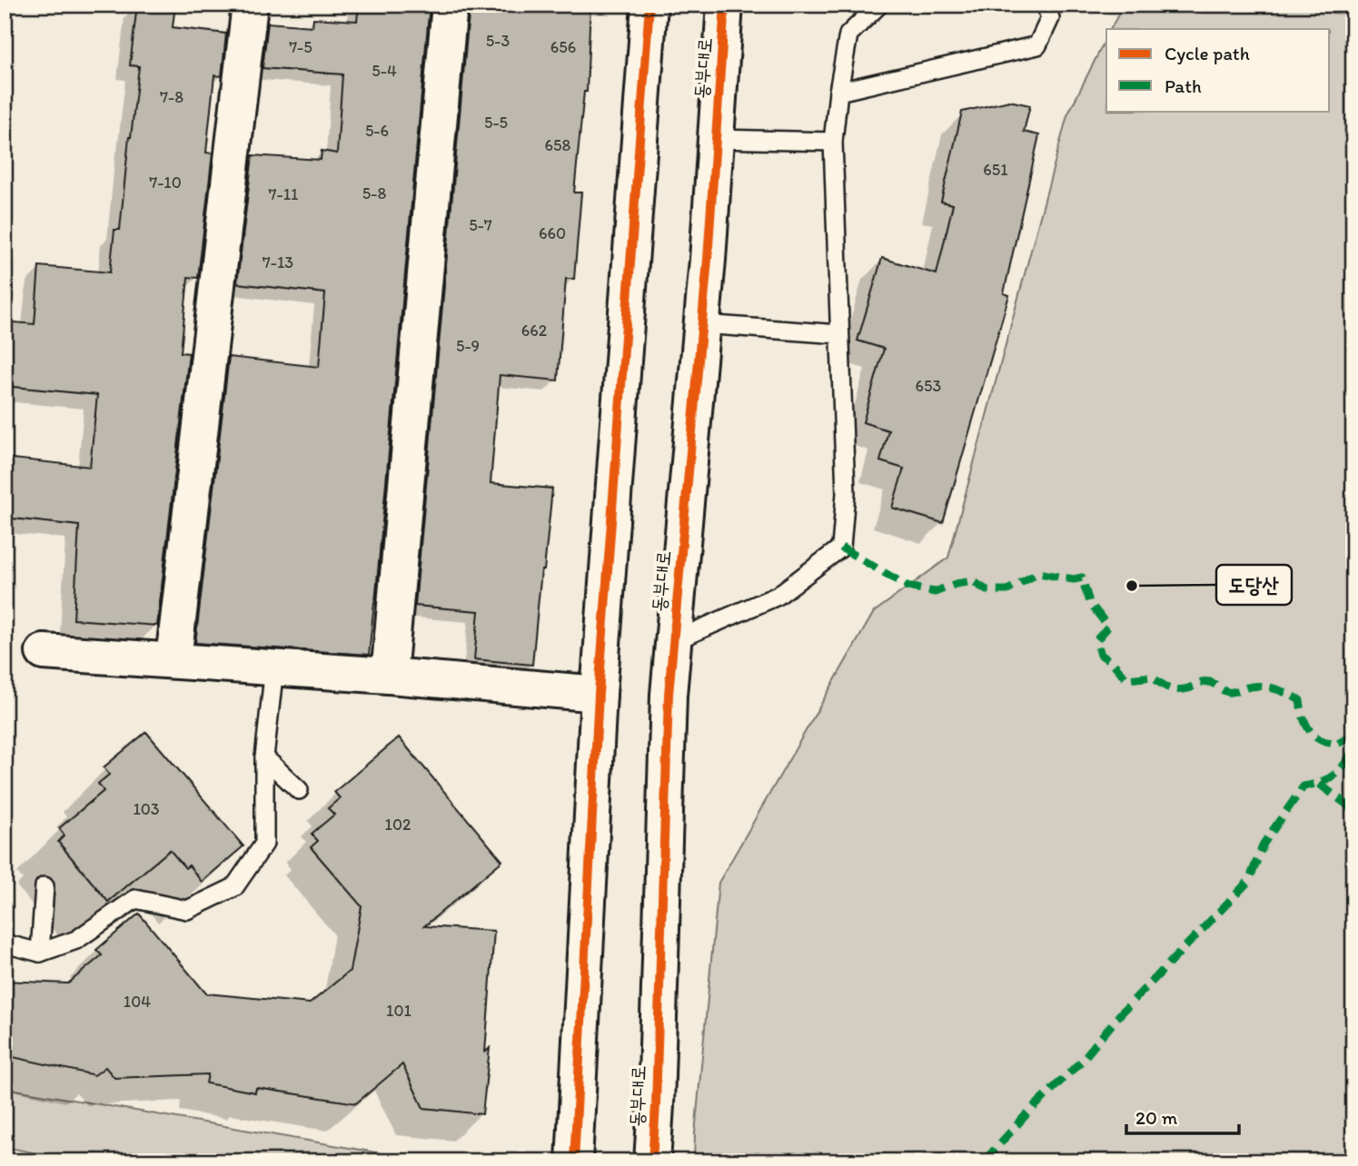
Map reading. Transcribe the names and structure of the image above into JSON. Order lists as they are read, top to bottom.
{
  "streets": {
    "main road": ["동부대로"]
  },
  "places": ["도당산"],
  "house_numbers": [
    "5-3",
    "7-5",
    "656",
    "5-4",
    "7-8",
    "5-5",
    "5-6",
    "658",
    "651",
    "7-10",
    "5-8",
    "7-11",
    "5-7",
    "660",
    "7-13",
    "662",
    "5-9",
    "653",
    "103",
    "102",
    "104",
    "101"
  ],
  "legend": ["Cycle path", "Path"],
  "scale_bar": "20 m"
}
